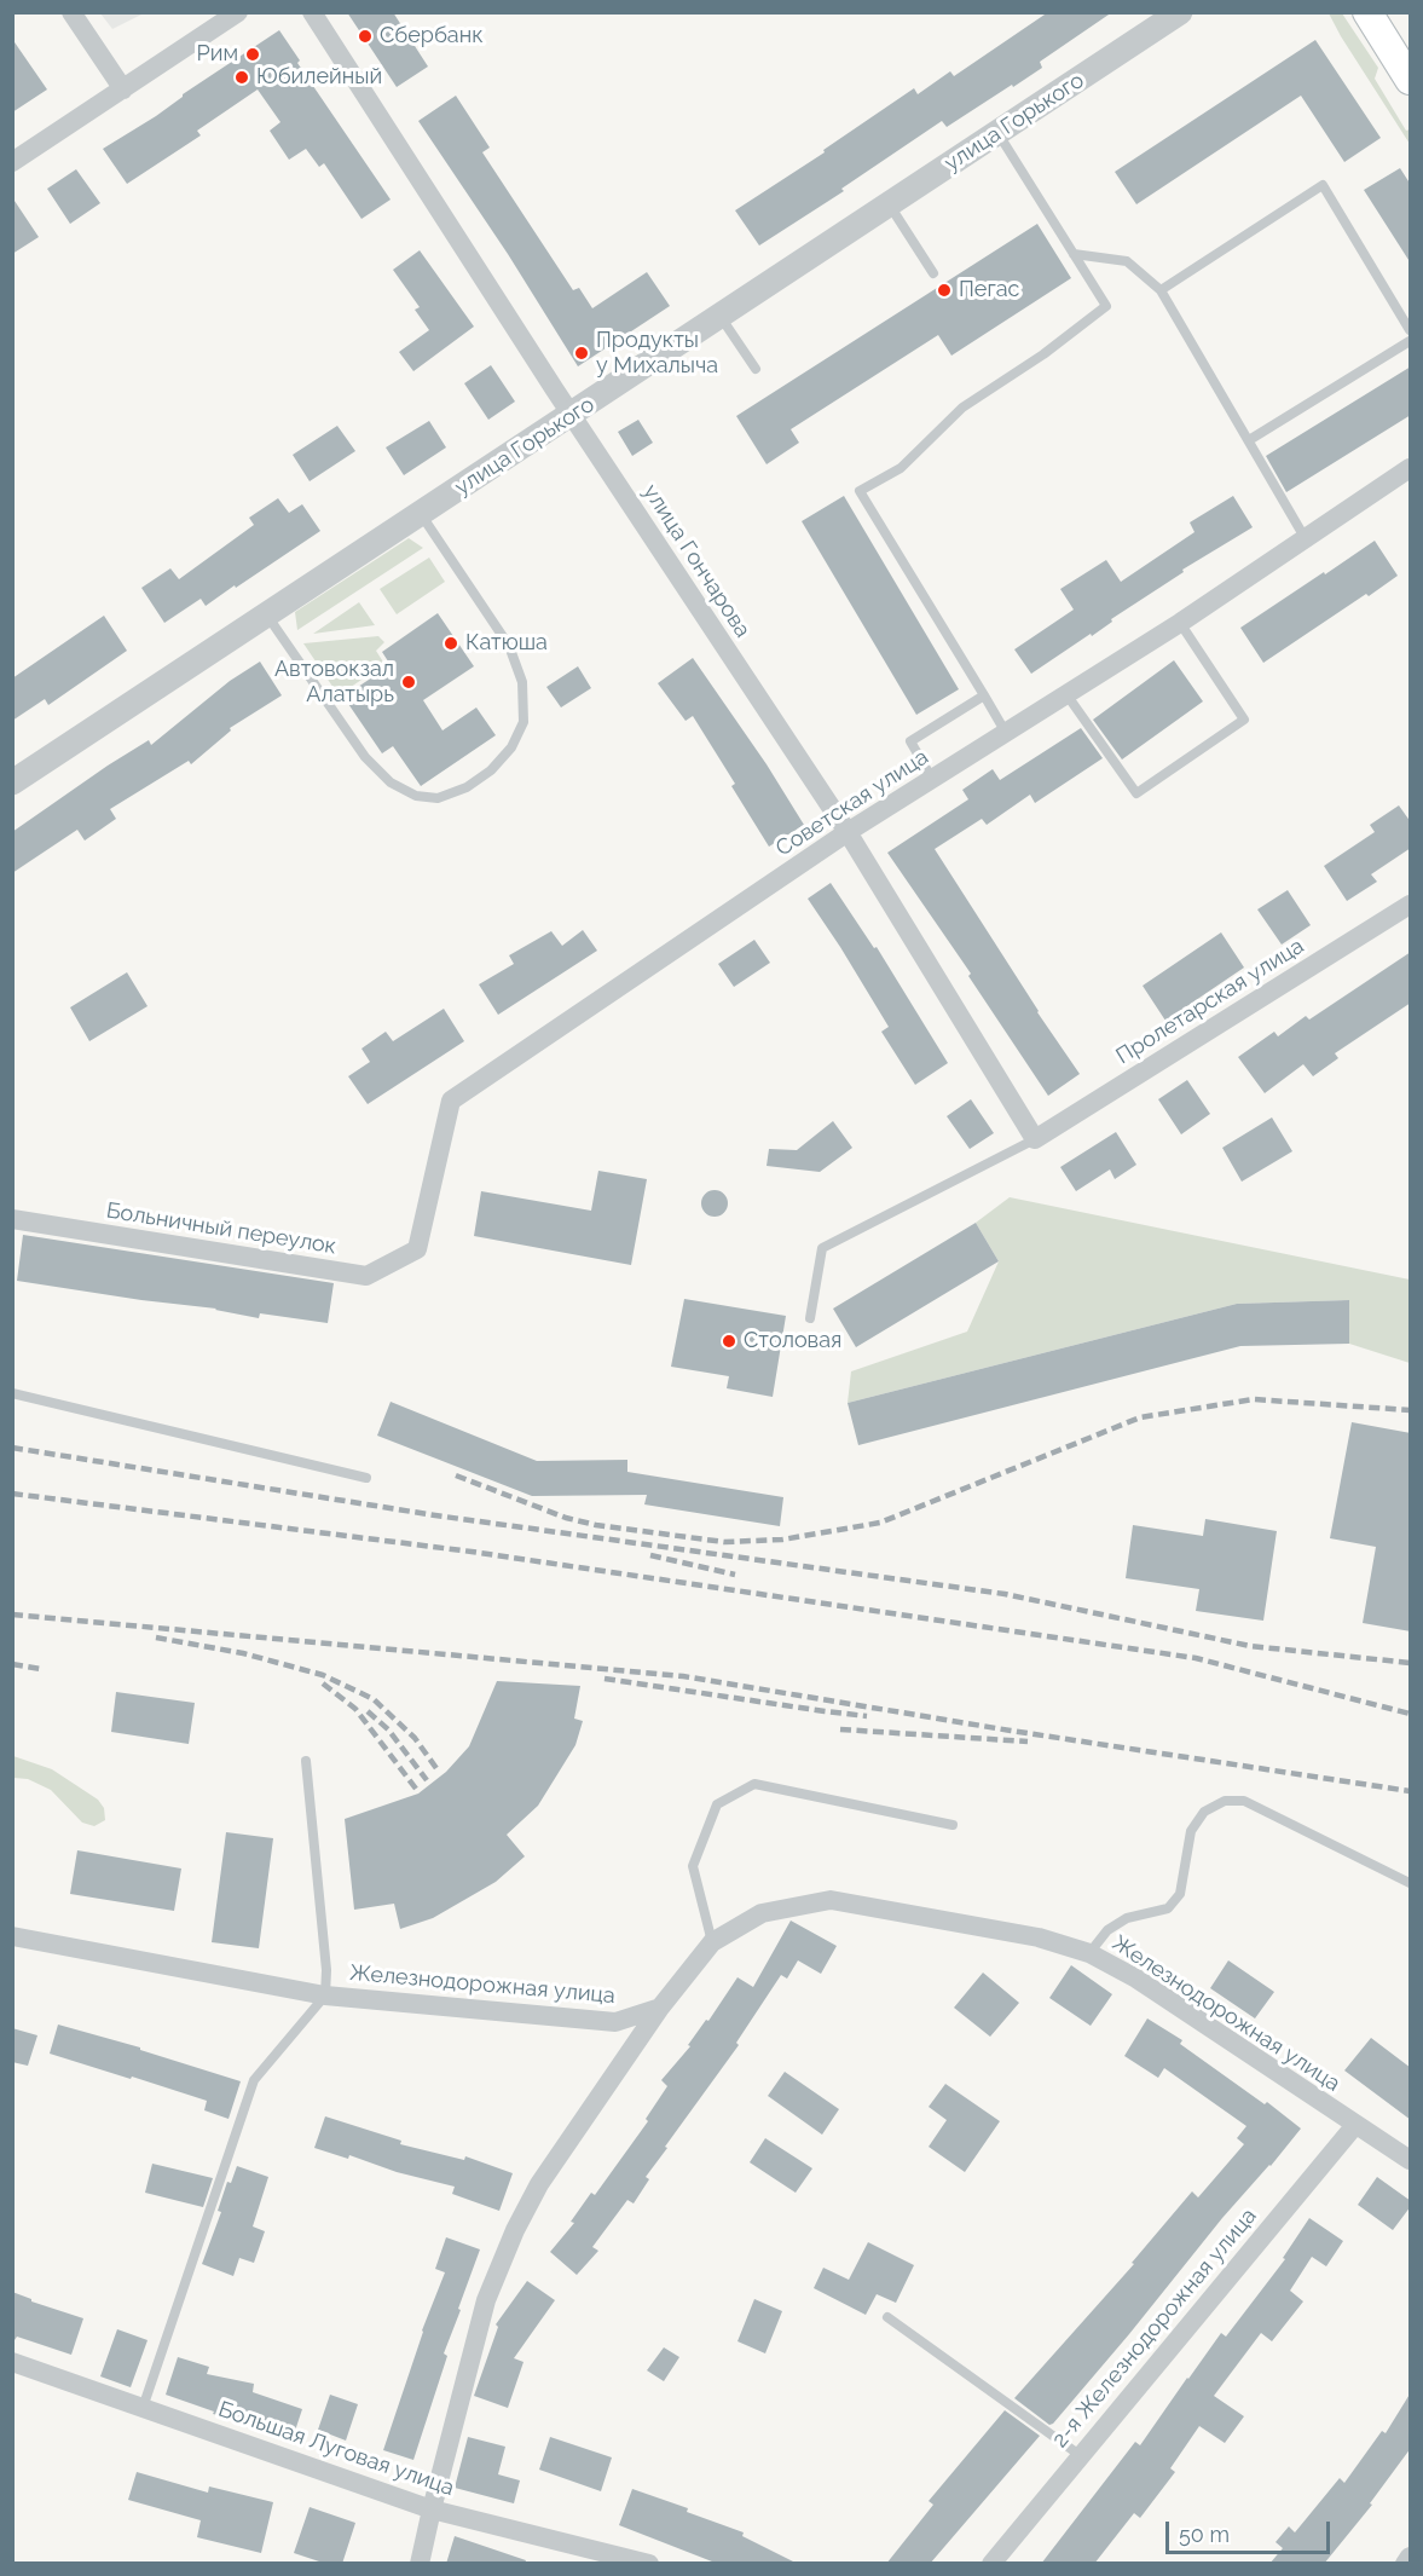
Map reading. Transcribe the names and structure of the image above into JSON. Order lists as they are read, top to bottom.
{
  "streets": {
    "street": [
      "улица Горького",
      "улица Гончарова",
      "Советская улица",
      "Пролетарская улица",
      "Больничный переулок",
      "Железнодорожная улица",
      "2-я Железнодорожная улица",
      "Большая Луговая улица"
    ]
  },
  "crossings": [
    ["улица Горького", "улица Гончарова"],
    ["улица Гончарова", "Советская улица"],
    ["улица Гончарова", "Пролетарская улица"],
    ["Советская улица", "Больничный переулок"],
    ["Железнодорожная улица", "2-я Железнодорожная улица"]
  ],
  "places": [
    "Сбербанк",
    "Рим",
    "Юбилейный",
    "Пегас",
    "Продукты у Михалыча",
    "Катюша",
    "Автовокзал Алатырь",
    "Столовая"
  ],
  "scale_bar": "50 m"
}
